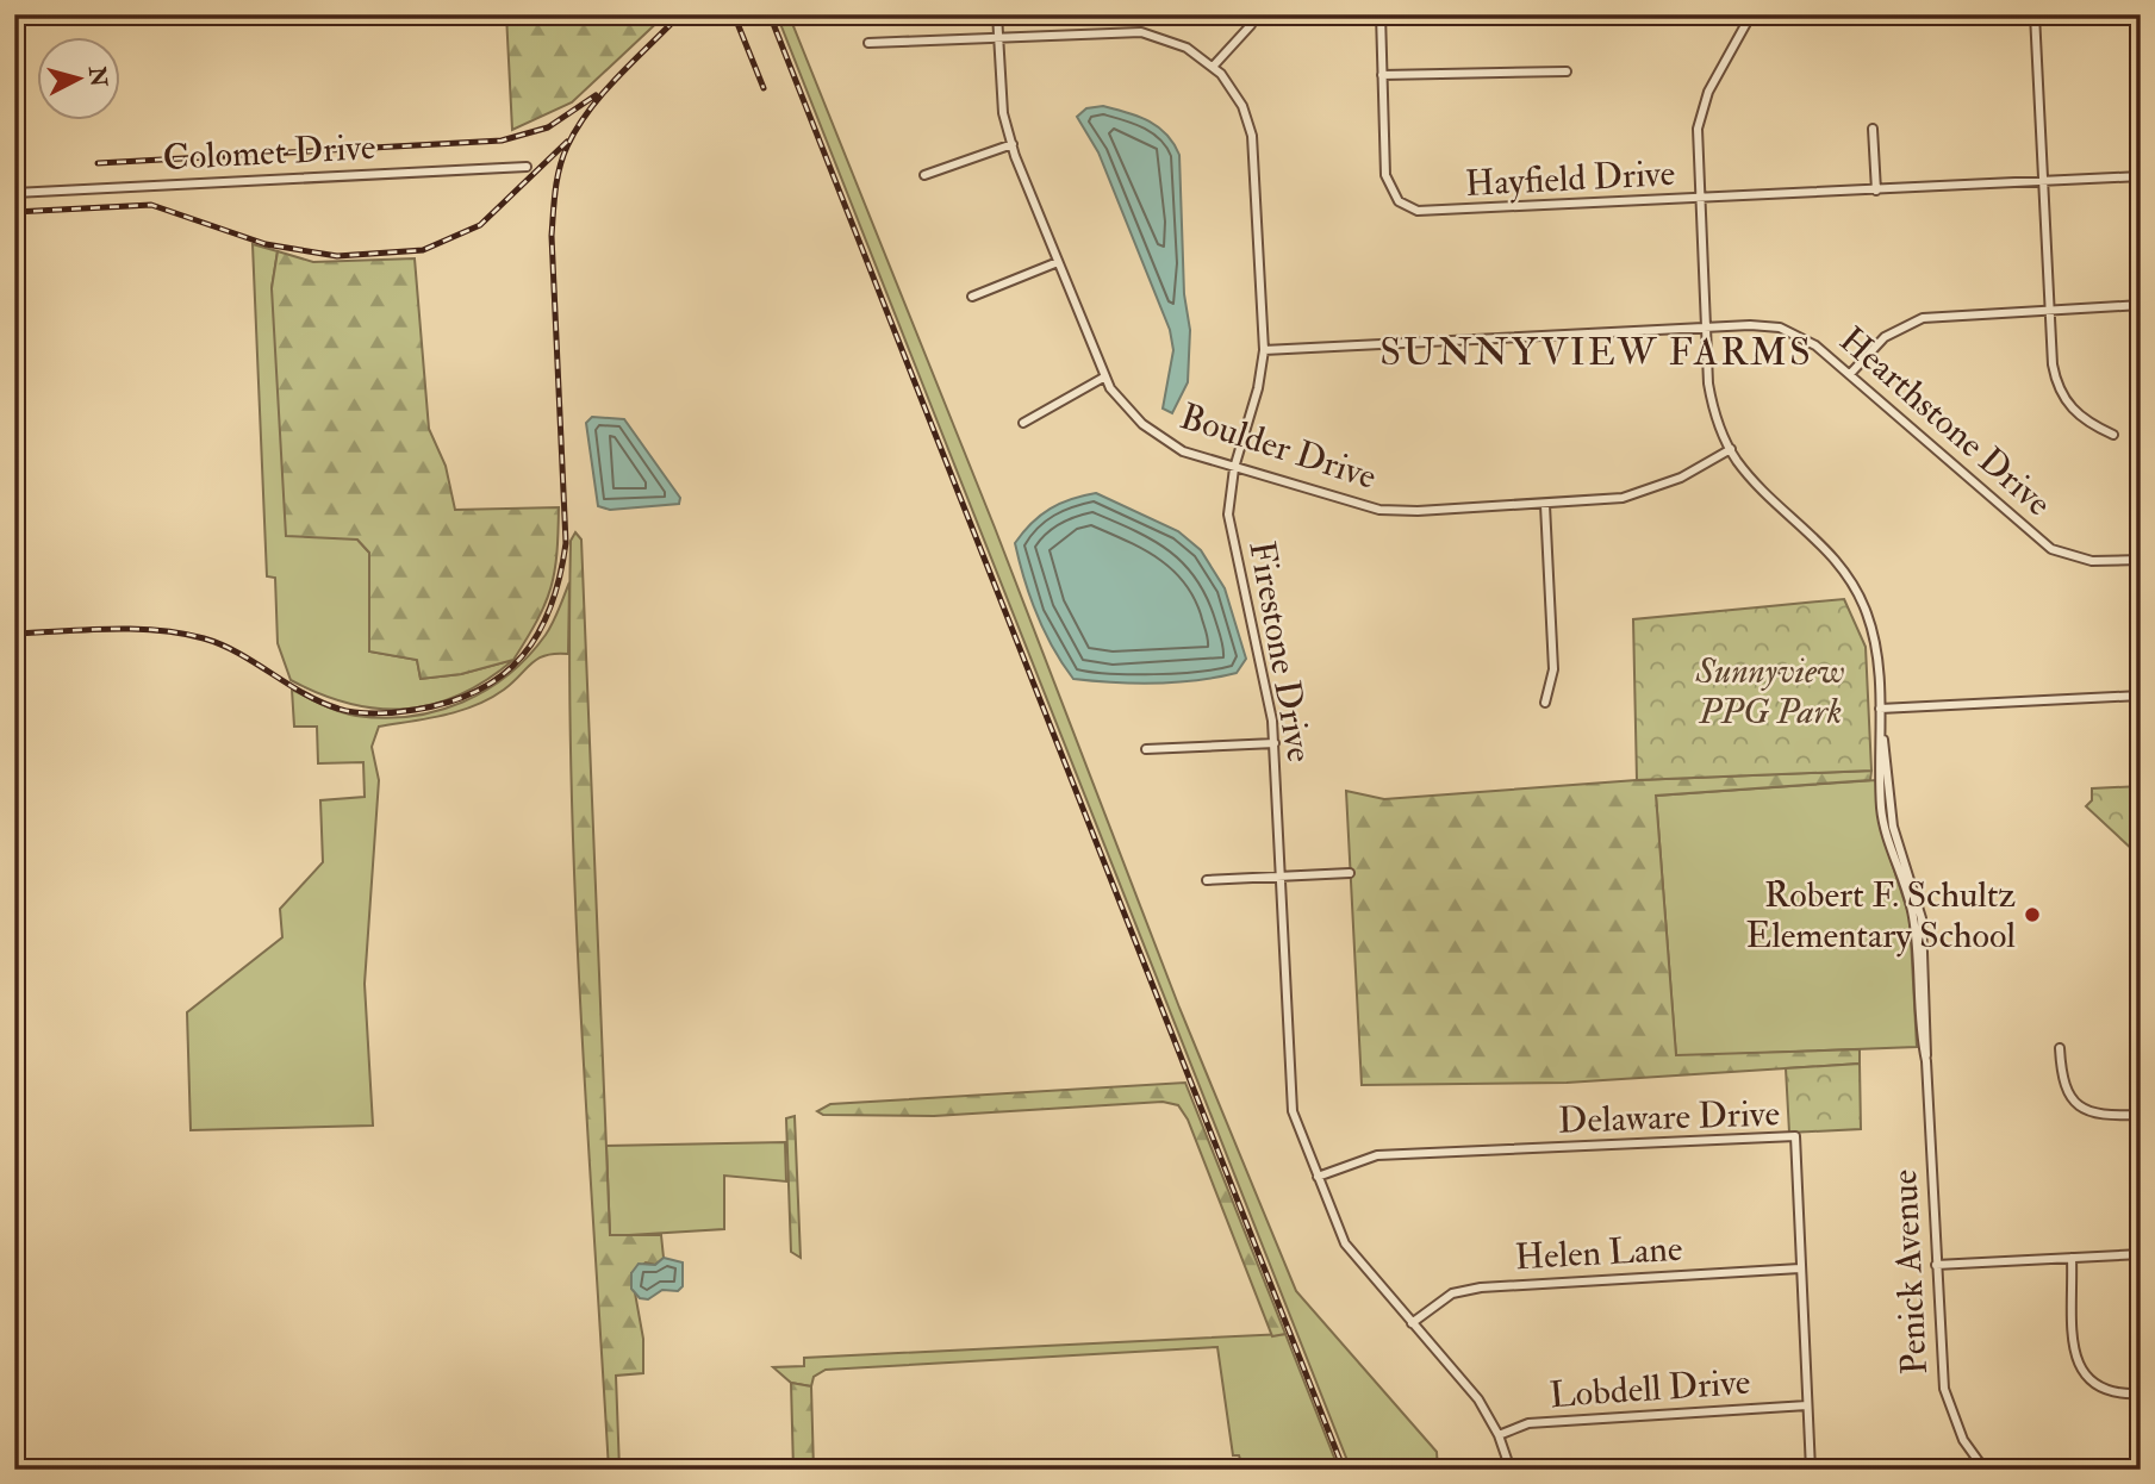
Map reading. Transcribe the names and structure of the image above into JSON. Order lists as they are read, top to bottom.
{
  "streets": {
    "street": [
      "Colomet Drive",
      "Hayfield Drive",
      "Hearthstone Drive",
      "Boulder Drive",
      "Firestone Drive",
      "Delaware Drive",
      "Helen Lane",
      "Penick Avenue",
      "Lobdell Drive"
    ]
  },
  "crossings": [
    ["Hayfield Drive", "Penick Avenue"],
    ["Hearthstone Drive", "Firestone Drive"],
    ["Hearthstone Drive", "Penick Avenue"],
    ["Boulder Drive", "Firestone Drive"],
    ["Boulder Drive", "Penick Avenue"],
    ["Firestone Drive", "Delaware Drive"],
    ["Firestone Drive", "Helen Lane"],
    ["Firestone Drive", "Lobdell Drive"],
    ["Delaware Drive", "Helen Lane"],
    ["Delaware Drive", "Lobdell Drive"]
  ],
  "districts": ["SUNNYVIEW FARMS"],
  "parks": ["Sunnyview PPG Park"],
  "places": ["Robert F. Schultz Elementary School"],
  "north": "right"
}
